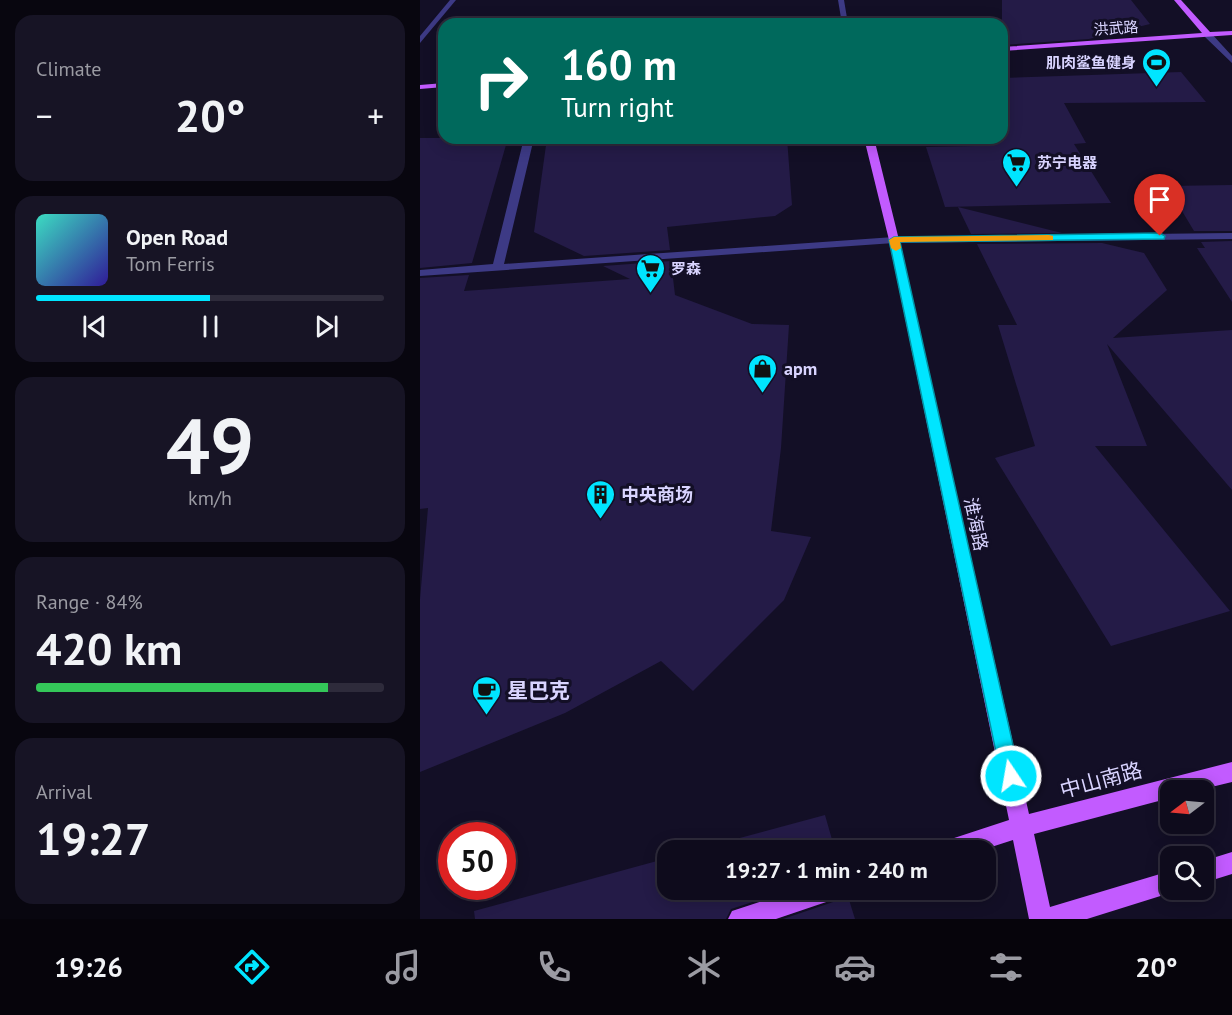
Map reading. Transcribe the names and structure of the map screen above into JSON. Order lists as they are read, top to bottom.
{
  "streets": {
    "main road": ["洪武路", "淮海路", "中山南路"]
  },
  "crossings": [
    ["淮海路", "中山南路"]
  ],
  "places": {
    "sports": ["肌肉鲨鱼健身"],
    "supermarket": ["苏宁电器", "罗森"],
    "shop": ["apm"],
    "building": ["中央商场"],
    "cafe": ["星巴克"]
  },
  "north": "left",
  "page": {
    "tile": [
      "Climate",
      ["49", "km/h"],
      ["Range · 84%", "420 km"],
      ["Arrival", "19:27"]
    ],
    "turn": ["160 m", "Turn right"],
    "heat": ["−", "20°", "+"],
    "song": ["Open Road", "Tom Ferris"],
    "limit": "50",
    "trip": "19:27 · 1 min · 240 m",
    "tabs": ["19:26", "20°"]
  }
}
